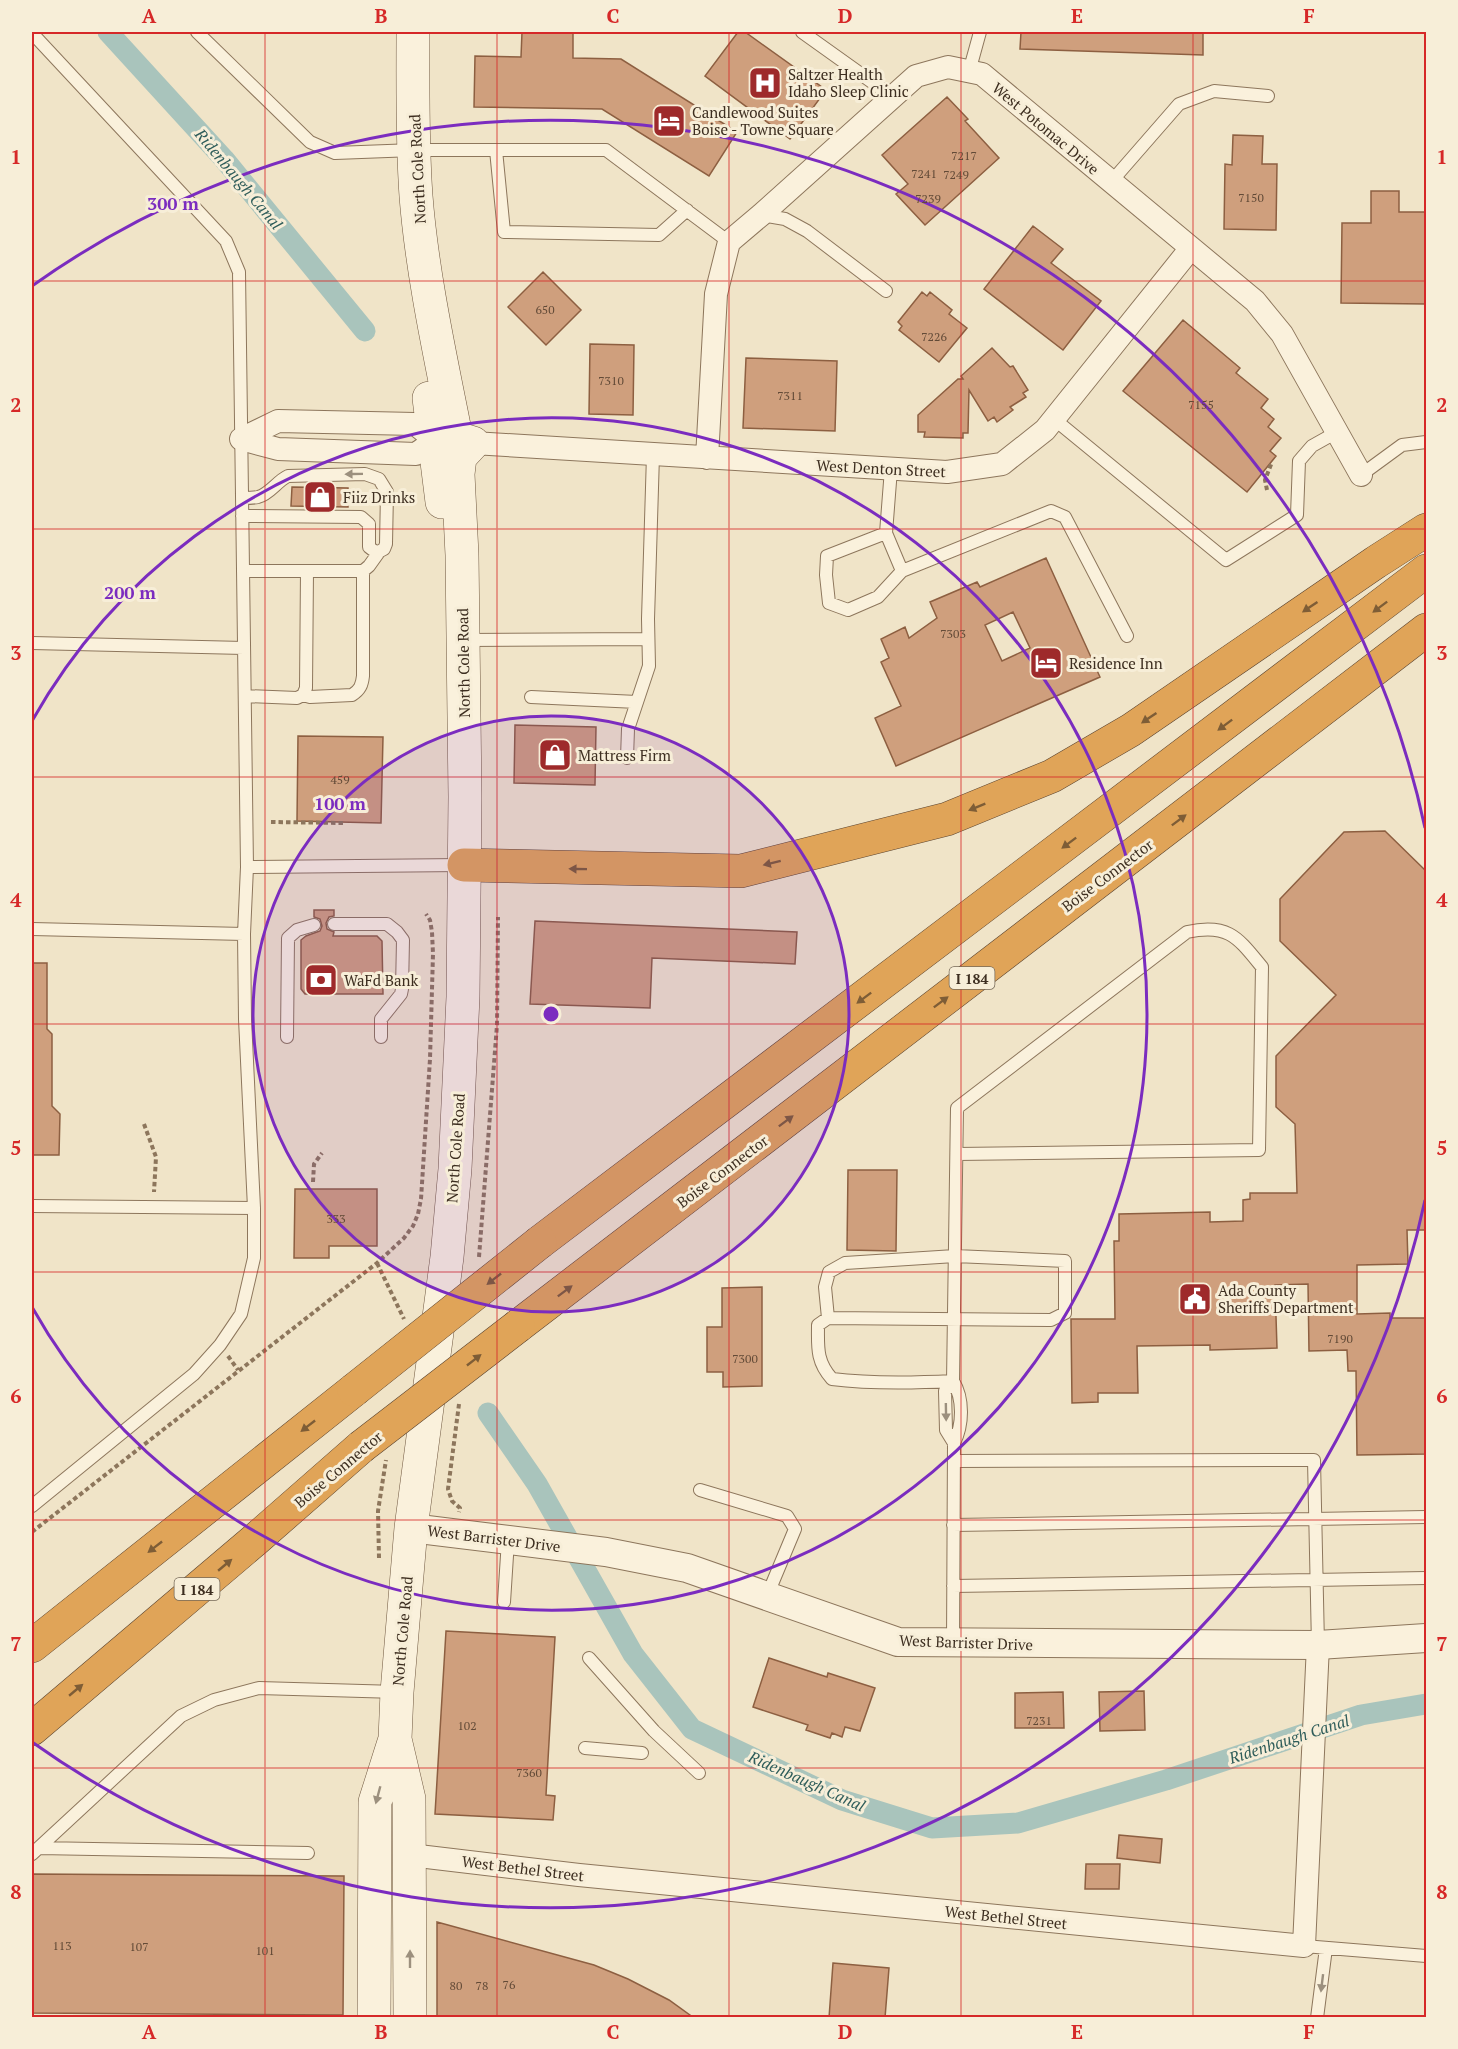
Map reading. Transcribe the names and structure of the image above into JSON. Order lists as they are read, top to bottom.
{
  "streets": {
    "highway": ["Boise Connector", "I 184"],
    "main road": ["North Cole Road"],
    "street": [
      "West Potomac Drive",
      "West Denton Street",
      "West Barrister Drive",
      "West Bethel Street"
    ]
  },
  "crossings": [
    ["West Potomac Drive", "West Denton Street"],
    ["North Cole Road", "West Denton Street"],
    ["North Cole Road", "West Barrister Drive"],
    ["North Cole Road", "West Bethel Street"]
  ],
  "water": ["Ridenbaugh Canal"],
  "places": {
    "hospital": ["Saltzer Health Idaho Sleep Clinic"],
    "hotel": ["Candlewood Suites Boise - Towne Square", "Residence Inn"],
    "shop": ["Fiiz Drinks", "Mattress Firm"],
    "bank": ["WaFd Bank"],
    "public building": ["Ada County Sheriffs Department"]
  },
  "house_numbers": [
    "7217",
    "7241",
    "7249",
    "7150",
    "7239",
    "650",
    "7226",
    "7310",
    "7311",
    "7155",
    "7303",
    "459",
    "333",
    "7190",
    "7300",
    "7231",
    "102",
    "7360",
    "113",
    "107",
    "101",
    "76",
    "80",
    "78"
  ],
  "grid": {
    "columns": [
      "A",
      "B",
      "C",
      "D",
      "E",
      "F"
    ],
    "rows": [
      "1",
      "2",
      "3",
      "4",
      "5",
      "6",
      "7",
      "8"
    ]
  },
  "rings": ["300 m", "200 m", "100 m"]
}
